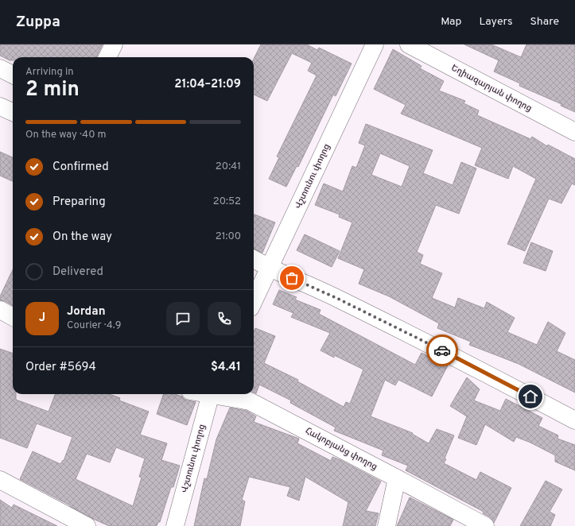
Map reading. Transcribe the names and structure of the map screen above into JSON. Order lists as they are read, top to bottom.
{
  "streets": {
    "street": ["Եղիազարյան փողոց", "Վշտունու փողոց", "Հակոբյանց փողոց"]
  },
  "page": {
    "header": "Zuppa",
    "nav": ["Map", "Layers", "Share"],
    "heading": ["2 min", "Arriving in", "21:04–21:09"],
    "panel": [
      "Jordan",
      "Courier · 4.9",
      "Order #5694",
      "$4.41"
    ],
    "bar": "On the way · 40 m",
    "list": [
      ["Confirmed", "20:41"],
      ["Preparing", "20:52"],
      ["On the way", "21:00"],
      "Delivered"
    ],
    "round": "J"
  }
}
